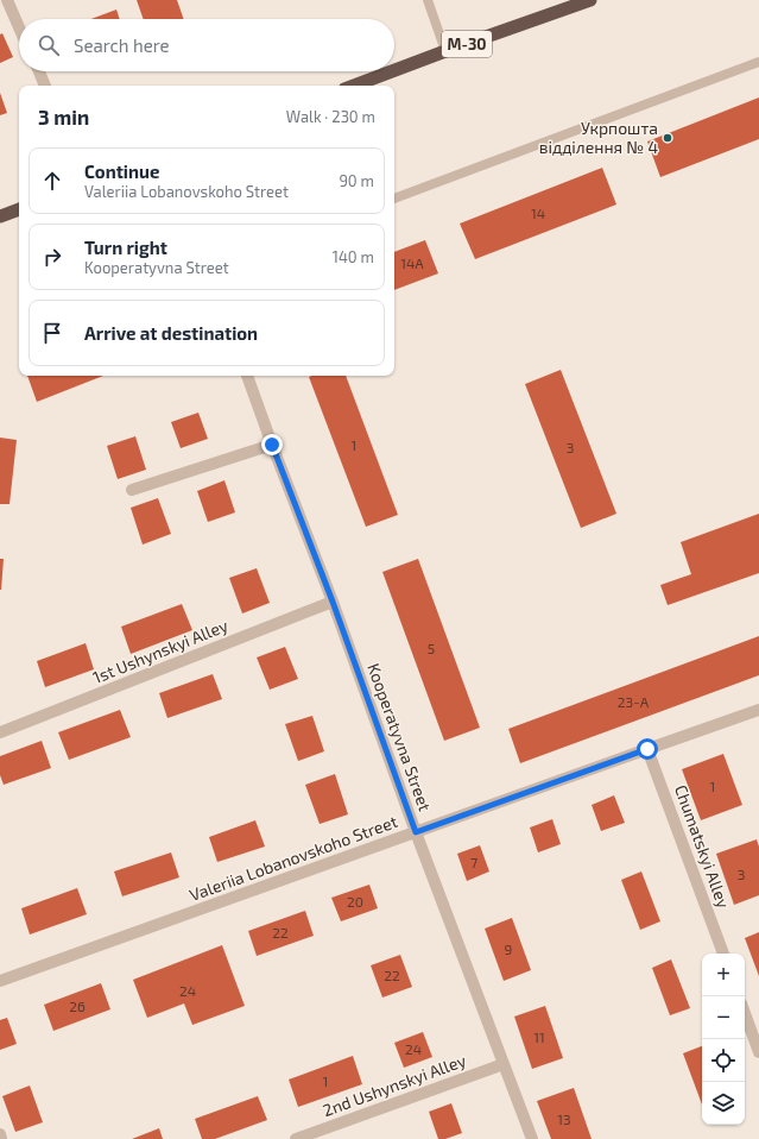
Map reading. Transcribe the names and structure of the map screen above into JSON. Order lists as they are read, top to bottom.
{
  "streets": {
    "highway": ["М-30"],
    "street": [
      "1st Ushynskyi Alley",
      "Kooperatyvna Street",
      "Chumatskyi Alley",
      "Valeriia Lobanovskoho Street",
      "2nd Ushynskyi Alley"
    ]
  },
  "crossings": [
    ["1st Ushynskyi Alley", "Kooperatyvna Street"],
    ["Kooperatyvna Street", "Valeriia Lobanovskoho Street"],
    ["Kooperatyvna Street", "2nd Ushynskyi Alley"],
    ["Chumatskyi Alley", "Valeriia Lobanovskoho Street"]
  ],
  "places": ["Укрпошта відділення № 4"],
  "house_numbers": [
    "14",
    "14А",
    "1",
    "3",
    "5",
    "23-А",
    "1",
    "7",
    "3",
    "20",
    "22",
    "9",
    "22",
    "24",
    "26",
    "11",
    "24",
    "1",
    "13"
  ],
  "page": {
    "search": "Search here",
    "heading": ["3 min", "Walk · 230 m"],
    "list": [
      ["Continue", "Valeriia Lobanovskoho Street", "90 m"],
      ["Turn right", "Kooperatyvna Street", "140 m"],
      "Arrive at destination"
    ],
    "map_buttons": ["+", "−"]
  }
}
